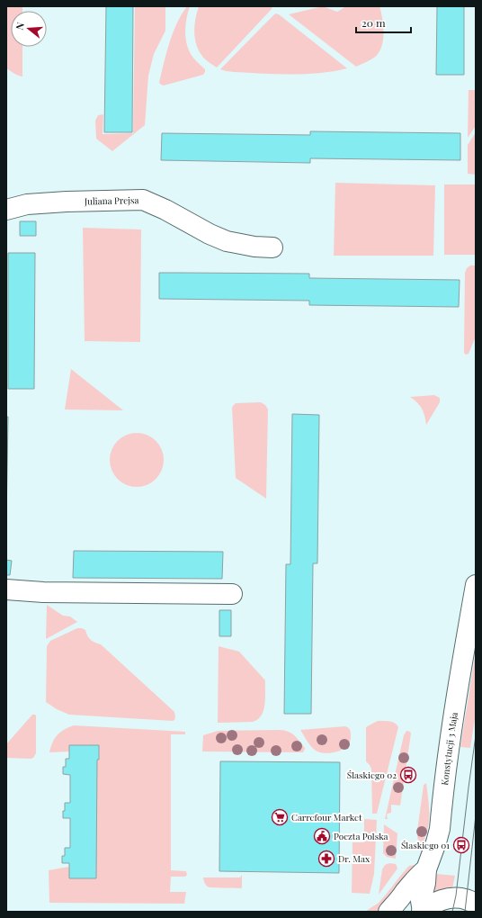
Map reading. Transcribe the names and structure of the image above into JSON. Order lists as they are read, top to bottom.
{
  "streets": {
    "street": ["Juliana Prejsa", "Konstytucji 3 Maja"]
  },
  "places": {
    "bus stop": ["Ślaskiego 02", "Ślaskiego 01"],
    "supermarket": ["Carrefour Market"],
    "public building": ["Poczta Polska"],
    "pharmacy": ["Dr. Max"]
  },
  "scale_bar": "20 m",
  "north": "left"
}
